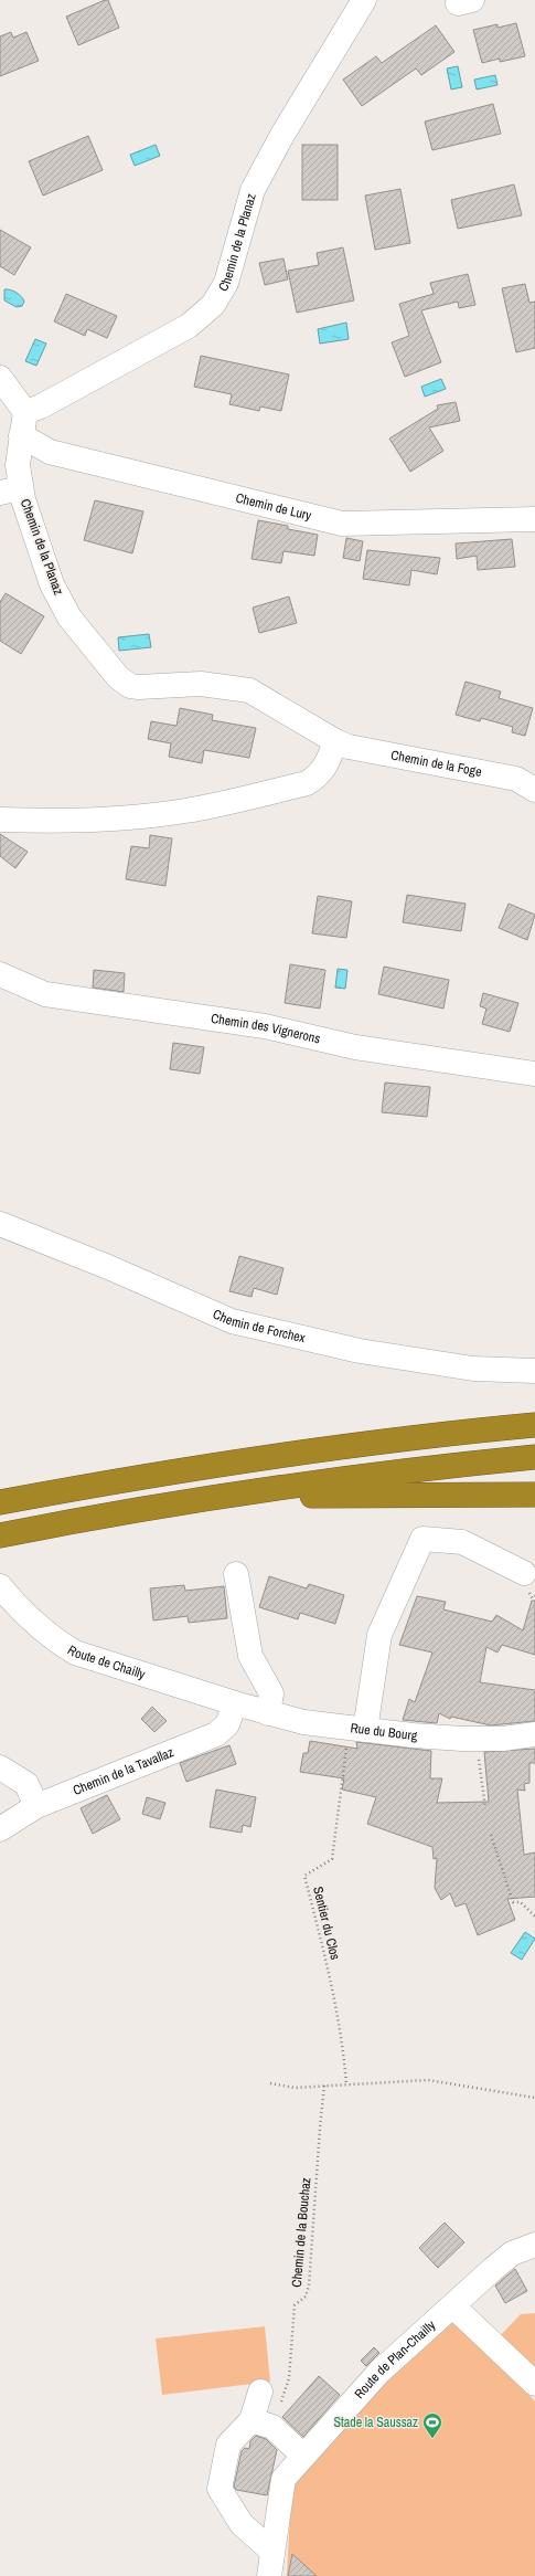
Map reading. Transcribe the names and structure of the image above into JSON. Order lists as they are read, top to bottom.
{
  "streets": {
    "street": [
      "Chemin de la Planaz",
      "Chemin de Lury",
      "Chemin de la Foge",
      "Chemin des Vignerons",
      "Chemin de Forchex",
      "Route de Chailly",
      "Rue du Bourg",
      "Chemin de la Tavallaz",
      "Route de Plan-Chailly"
    ],
    "path": ["Sentier du Clos", "Chemin de la Bouchaz"]
  },
  "crossings": [
    ["Chemin de la Planaz", "Chemin de Lury"],
    ["Chemin de la Planaz", "Chemin de la Foge"],
    ["Route de Chailly", "Rue du Bourg"],
    ["Route de Chailly", "Chemin de la Tavallaz"],
    ["Rue du Bourg", "Chemin de la Tavallaz"],
    ["Rue du Bourg", "Sentier du Clos"]
  ],
  "places": {
    "sports": ["Stade la Saussaz"]
  }
}
